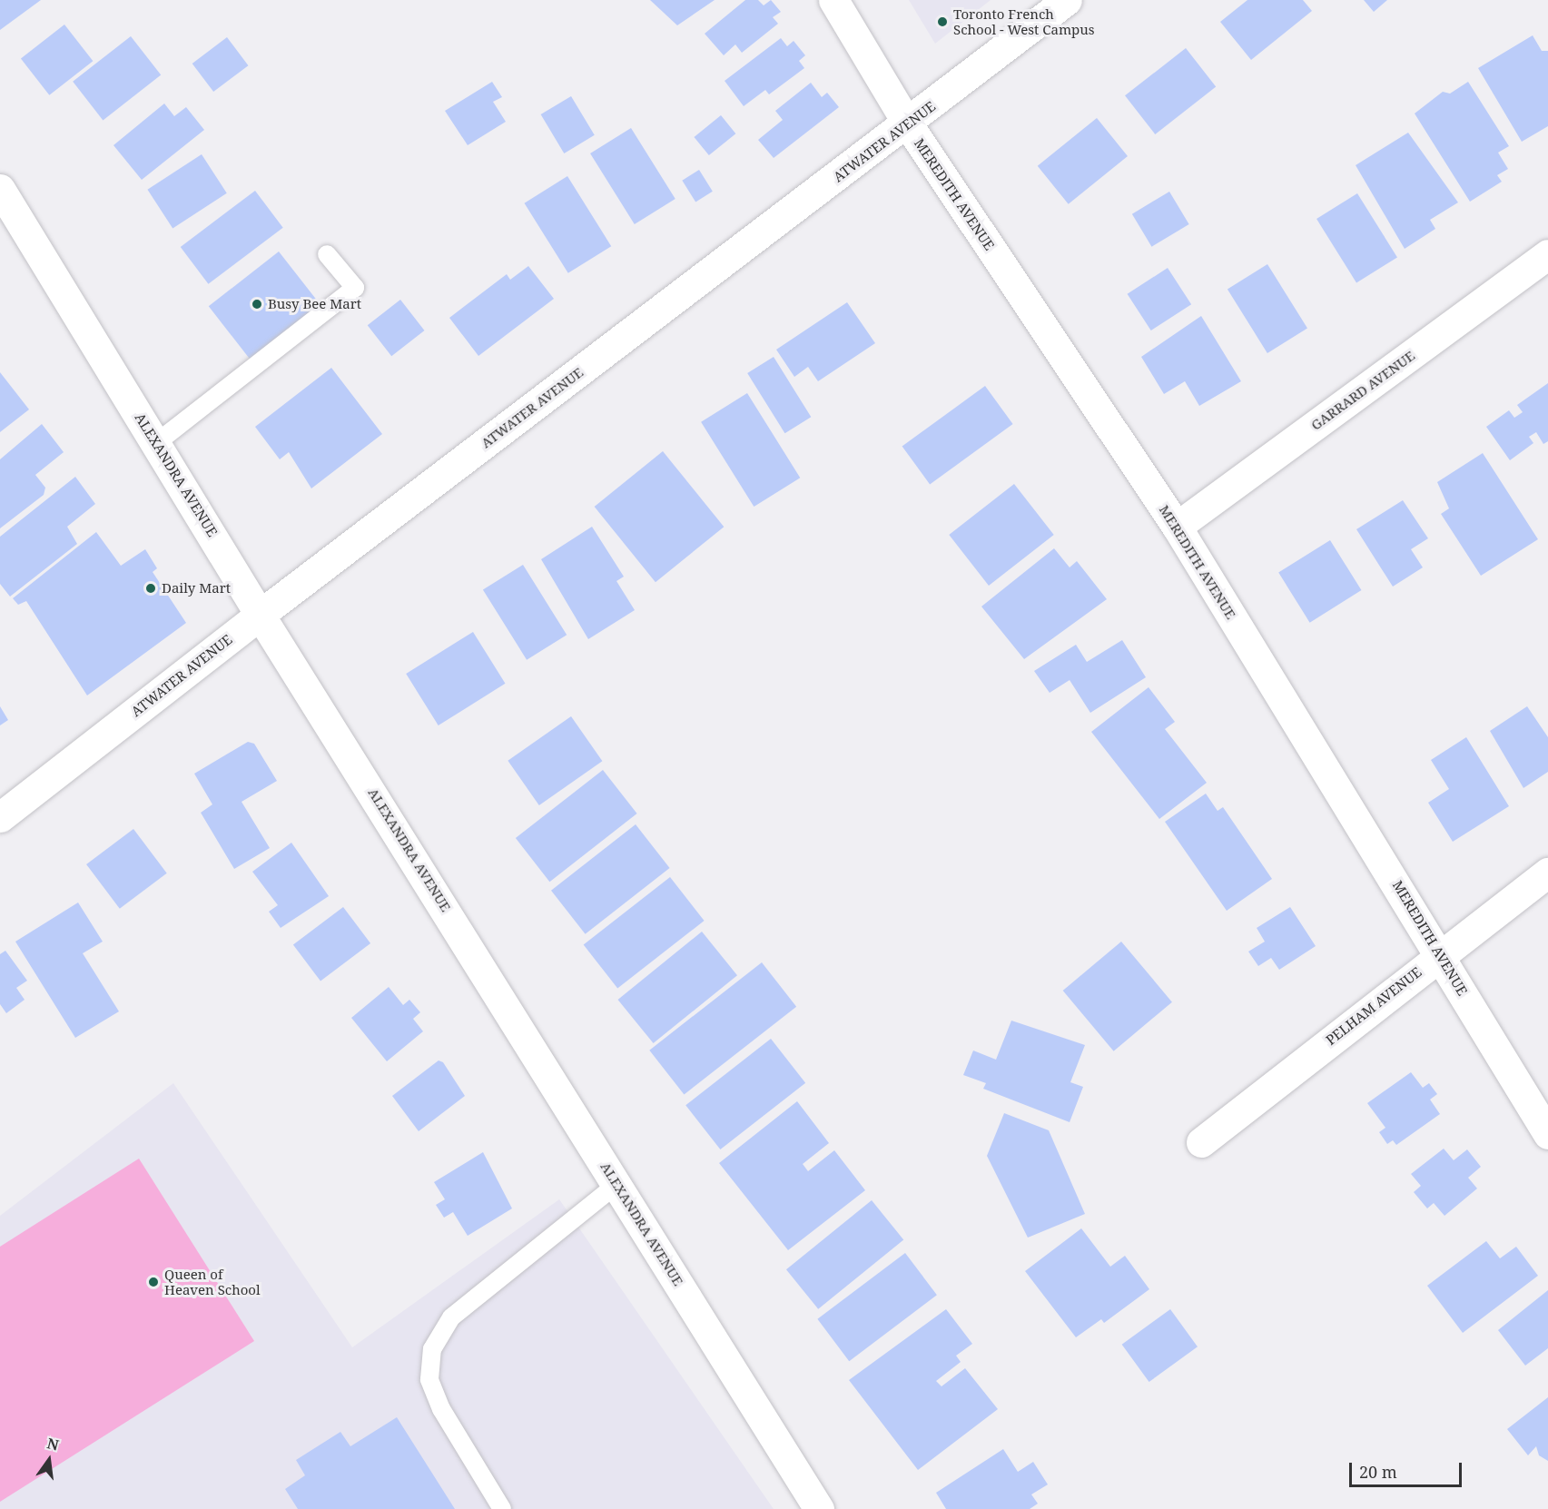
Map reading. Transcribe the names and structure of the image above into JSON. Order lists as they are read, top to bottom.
{
  "streets": {
    "street": [
      "ATWATER AVENUE",
      "MEREDITH AVENUE",
      "GARRARD AVENUE",
      "ALEXANDRA AVENUE",
      "PELHAM AVENUE"
    ]
  },
  "crossings": [
    ["ATWATER AVENUE", "MEREDITH AVENUE"],
    ["ATWATER AVENUE", "ALEXANDRA AVENUE"],
    ["MEREDITH AVENUE", "GARRARD AVENUE"],
    ["MEREDITH AVENUE", "PELHAM AVENUE"]
  ],
  "places": [
    "Toronto French School - West Campus",
    "Busy Bee Mart",
    "Daily Mart",
    "Queen of Heaven School"
  ],
  "scale_bar": "20 m",
  "north": "top"
}
